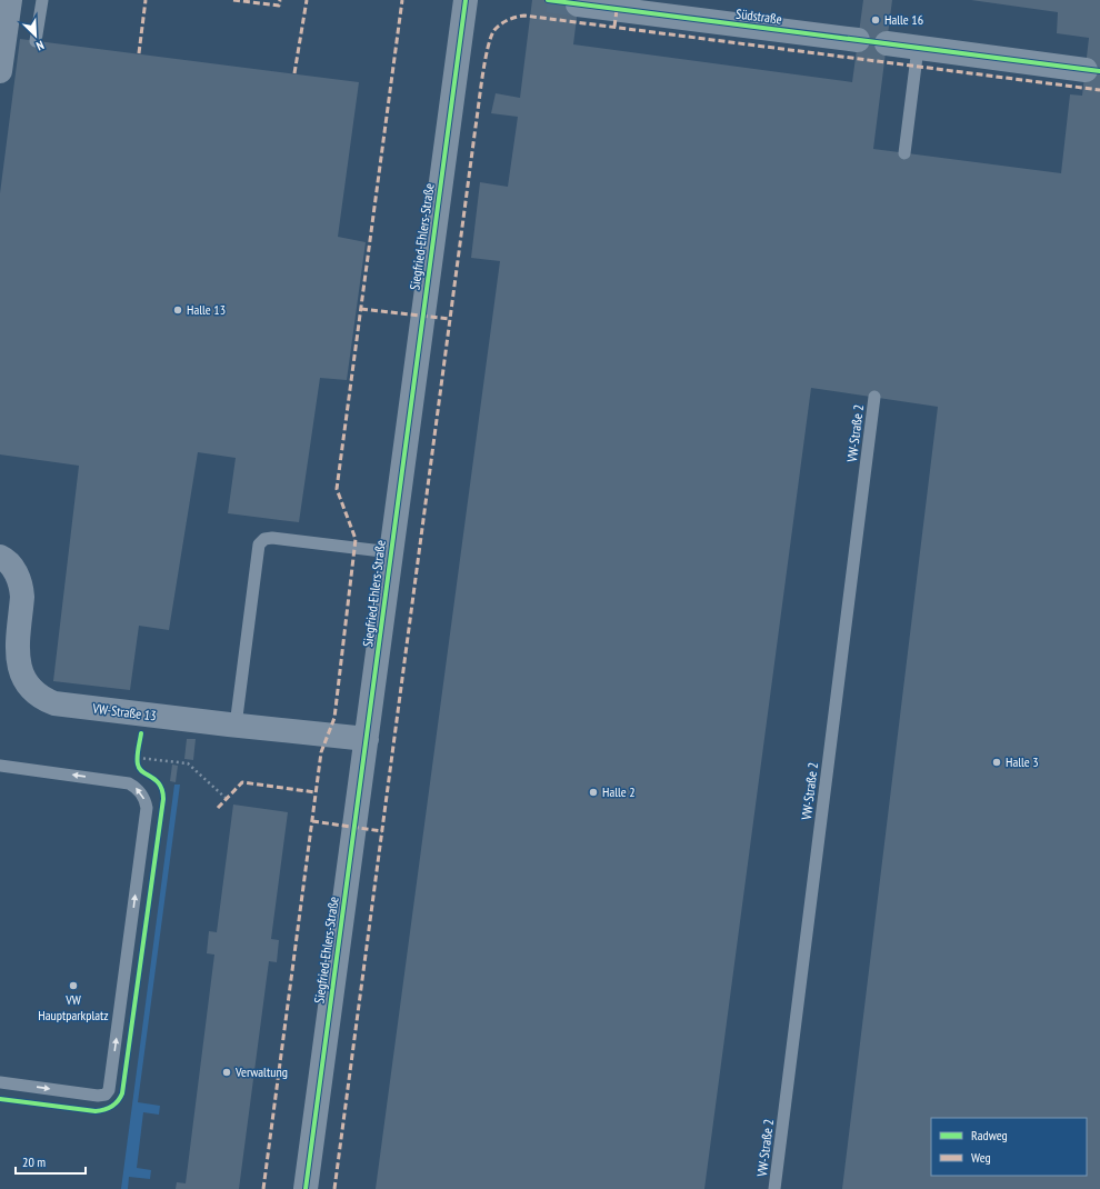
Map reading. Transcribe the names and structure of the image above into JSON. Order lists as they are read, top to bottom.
{
  "streets": {
    "street": ["Südstraße", "Siegfried-Ehlers-Straße", "VW-Straße 13"],
    "lane": ["VW-Straße 2"]
  },
  "crossings": [
    ["Siegfried-Ehlers-Straße", "VW-Straße 13"]
  ],
  "places": [
    "Halle 16",
    "Halle 13",
    "Halle 3",
    "Halle 2",
    "VW Hauptparkplatz",
    "Verwaltung"
  ],
  "legend": ["Radweg", "Weg"],
  "scale_bar": "20 m",
  "north": "bottom right"
}
